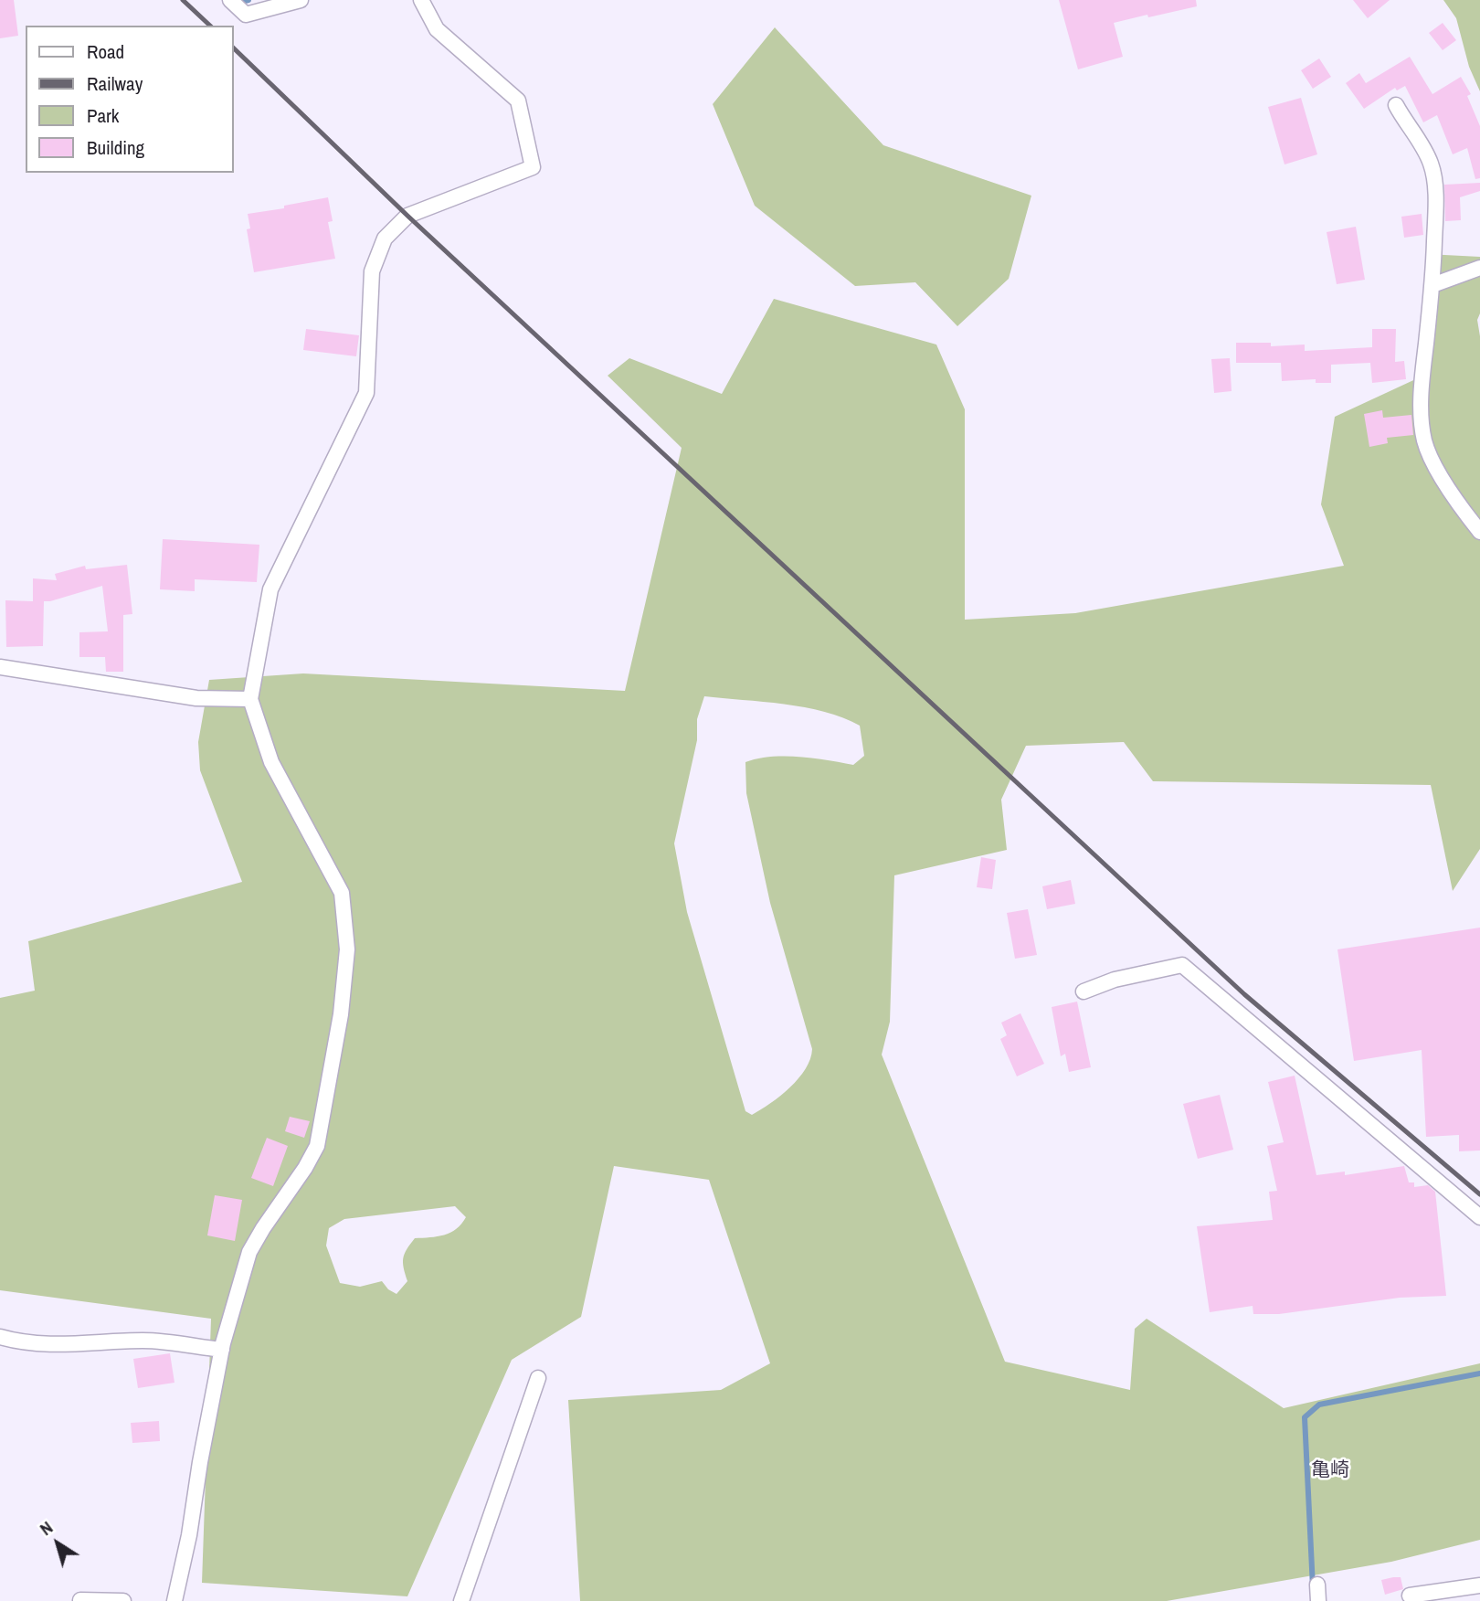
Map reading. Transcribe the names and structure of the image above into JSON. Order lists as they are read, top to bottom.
{
  "districts": ["亀崎"],
  "legend": [
    "Road",
    "Railway",
    "Park",
    "Building"
  ],
  "north": "top left"
}
